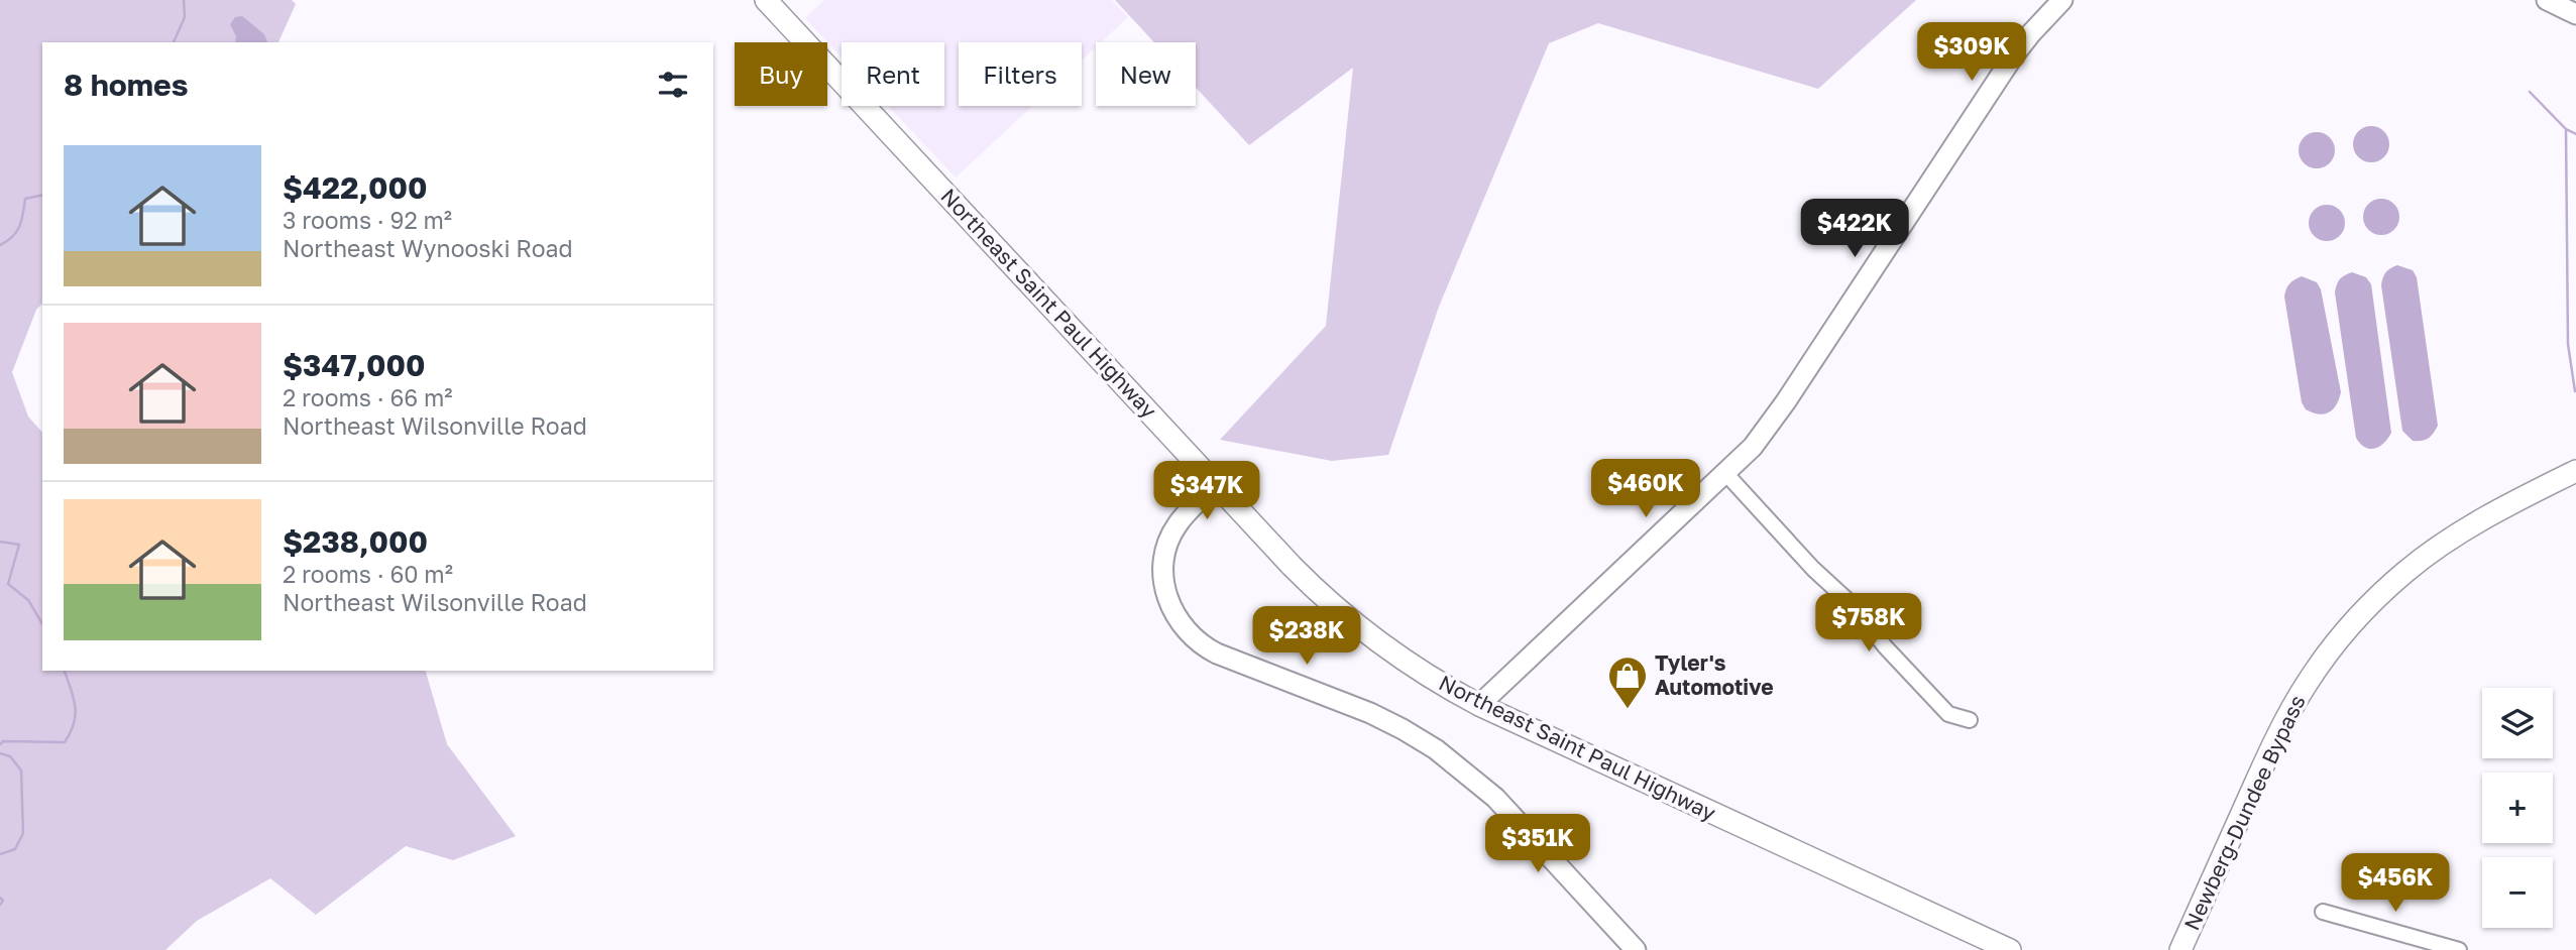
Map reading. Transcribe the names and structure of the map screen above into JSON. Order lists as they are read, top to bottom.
{
  "streets": {
    "highway": ["Northeast Saint Paul Highway", "Newberg-Dundee Bypass"]
  },
  "places": {
    "shop": ["Tyler's Automotive"]
  },
  "page": {
    "price": [
      "$309K",
      "$422K",
      "$460K",
      "$347K",
      "$758K",
      "$238K",
      "$351K",
      "$456K"
    ],
    "chip": [
      "Buy",
      "Rent",
      "Filters",
      "New"
    ],
    "heading": "8 homes",
    "list": [
      {
        "name": "$422,000",
        "note": "3 rooms · 92 m² · Northeast Wynooski Road"
      },
      {
        "name": "$347,000",
        "note": "2 rooms · 66 m² · Northeast Wilsonville Road"
      },
      {
        "name": "$238,000",
        "note": "2 rooms · 60 m² · Northeast Wilsonville Road"
      }
    ],
    "map_buttons": ["+", "−"]
  }
}
